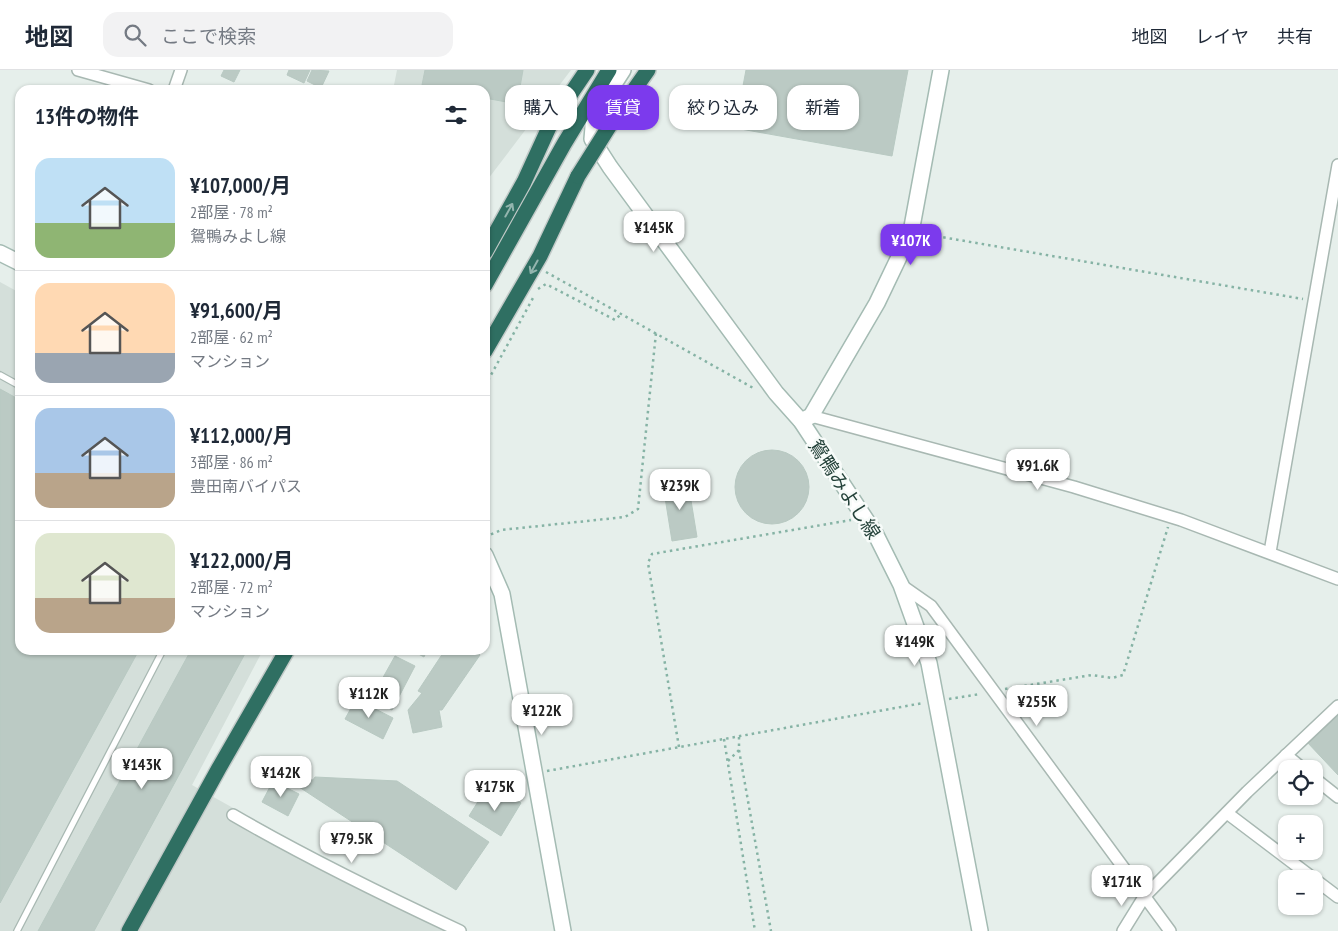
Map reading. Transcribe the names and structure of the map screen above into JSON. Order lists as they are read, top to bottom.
{
  "streets": {
    "main road": ["鴛鴨みよし線"]
  },
  "page": {
    "header": "地図",
    "search": "ここで検索",
    "nav": ["地図", "レイヤ", "共有"],
    "chip": [
      "購入",
      "賃貸",
      "絞り込み",
      "新着"
    ],
    "heading": "13件の物件",
    "list": [
      {
        "name": "¥107,000/月",
        "note": "2部屋 · 78 m² · 鴛鴨みよし線"
      },
      {
        "name": "¥91,600/月",
        "note": "2部屋 · 62 m² · マンション"
      },
      {
        "name": "¥112,000/月",
        "note": "3部屋 · 86 m² · 豊田南バイパス"
      },
      {
        "name": "¥122,000/月",
        "note": "2部屋 · 72 m² · マンション"
      }
    ],
    "price": [
      "¥145K",
      "¥107K",
      "¥91.6K",
      "¥239K",
      "¥149K",
      "¥112K",
      "¥255K",
      "¥122K",
      "¥143K",
      "¥142K",
      "¥175K",
      "¥79.5K",
      "¥171K"
    ],
    "map_buttons": ["+", "−"]
  }
}
